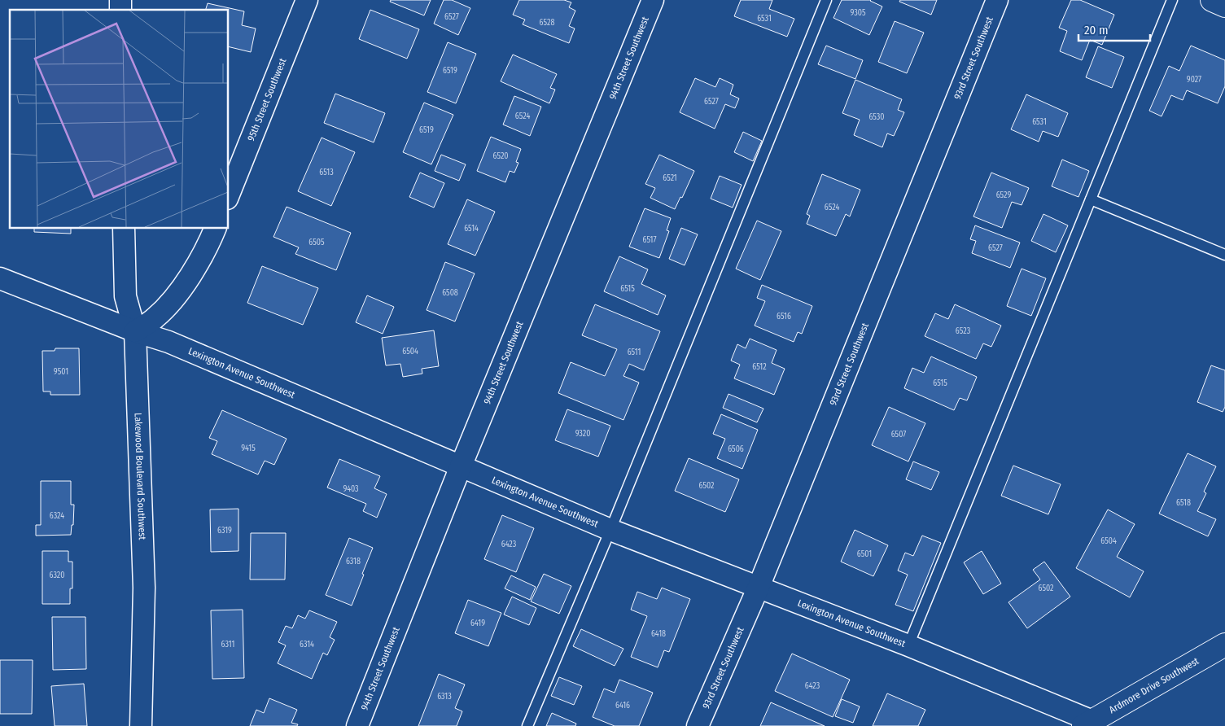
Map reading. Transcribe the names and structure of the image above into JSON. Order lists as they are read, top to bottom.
{
  "streets": {
    "street": [
      "94th Street Southwest",
      "93rd Street Southwest",
      "95th Street Southwest",
      "Lexington Avenue Southwest",
      "Lakewood Boulevard Southwest",
      "Ardmore Drive Southwest"
    ]
  },
  "crossings": [
    ["94th Street Southwest", "Lexington Avenue Southwest"],
    ["93rd Street Southwest", "Lexington Avenue Southwest"],
    ["Lexington Avenue Southwest", "Lakewood Boulevard Southwest"],
    ["Lexington Avenue Southwest", "Ardmore Drive Southwest"]
  ],
  "house_numbers": [
    "9305",
    "6527",
    "6531",
    "6528",
    "6519",
    "9027",
    "6527",
    "6524",
    "6530",
    "6531",
    "6519",
    "6520",
    "6513",
    "6521",
    "6529",
    "6524",
    "6514",
    "6517",
    "6505",
    "6527",
    "6515",
    "6508",
    "6516",
    "6523",
    "6504",
    "6511",
    "6512",
    "9501",
    "6515",
    "9320",
    "6507",
    "9415",
    "6506",
    "6502",
    "9403",
    "6518",
    "6324",
    "6319",
    "6504",
    "6423",
    "6501",
    "6318",
    "6320",
    "6502",
    "6419",
    "6418",
    "6311",
    "6314",
    "6423",
    "6313",
    "6416"
  ],
  "scale_bar": "20 m"
}
